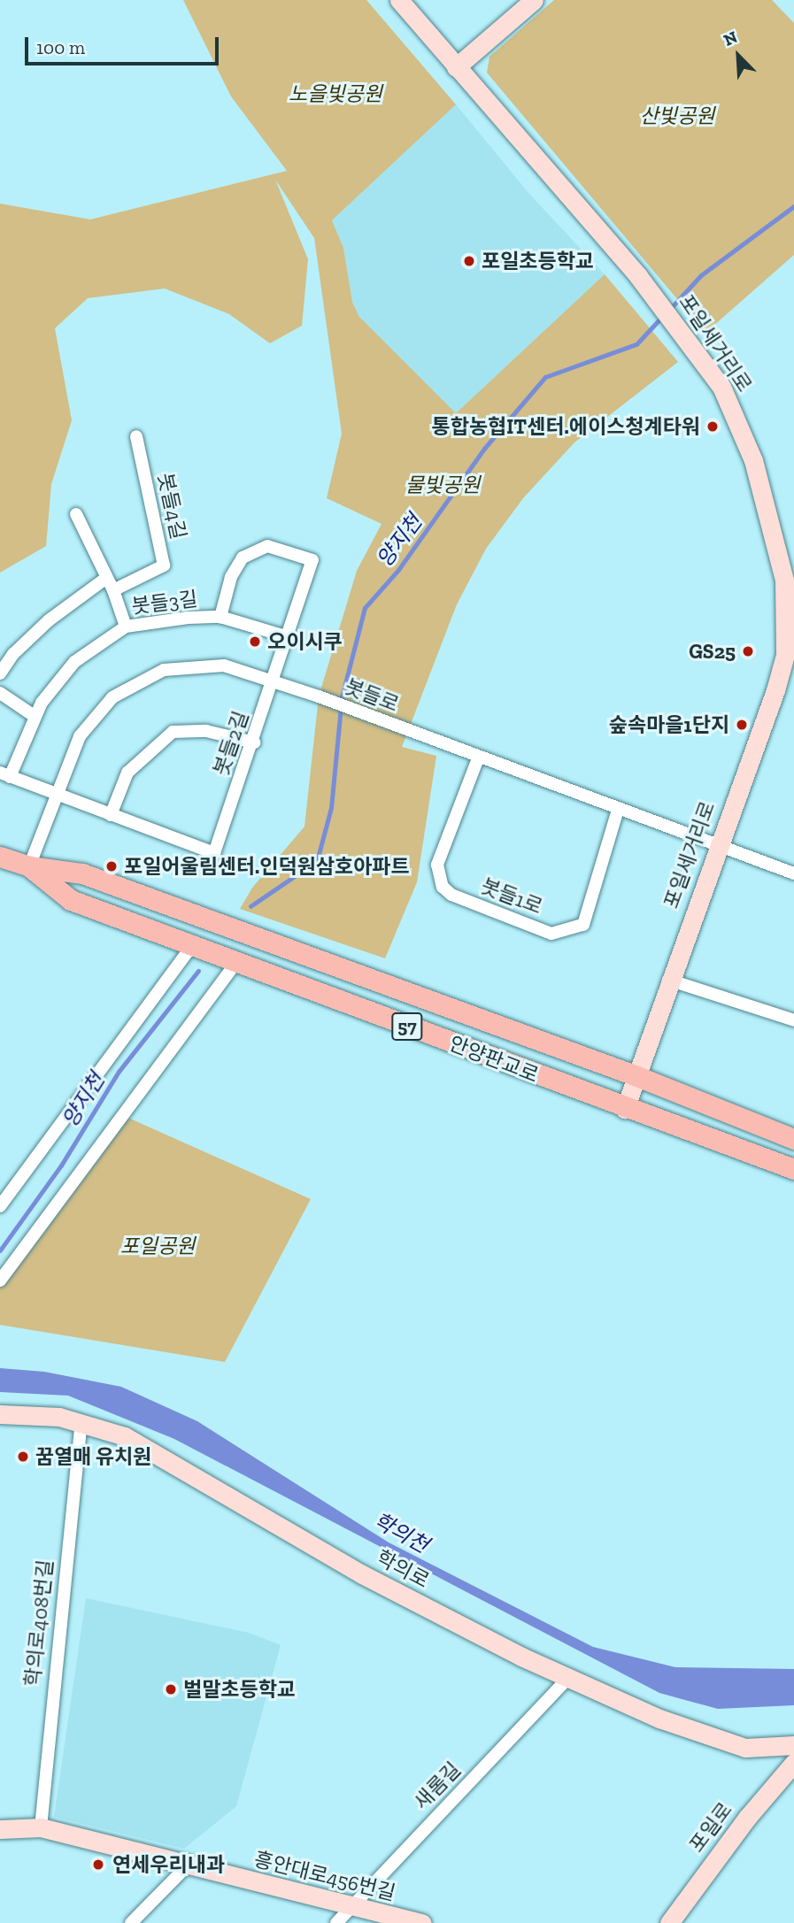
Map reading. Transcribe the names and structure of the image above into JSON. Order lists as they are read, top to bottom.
{
  "streets": {
    "main road": ["57", "안양판교로"],
    "street": [
      "포일세거리로",
      "봇들4길",
      "봇들3길",
      "봇들로",
      "봇들2길",
      "봇들1로",
      "학의로",
      "학의로408번길",
      "새롬길",
      "포일로",
      "흥안대로456번길"
    ]
  },
  "crossings": [
    ["포일세거리로", "봇들로"],
    ["포일세거리로", "안양판교로"],
    ["봇들3길", "봇들2길"],
    ["봇들로", "봇들2길"],
    ["봇들로", "봇들1로"],
    ["봇들로", "안양판교로"],
    ["학의로", "학의로408번길"],
    ["학의로", "새롬길"],
    ["학의로408번길", "흥안대로456번길"],
    ["새롬길", "흥안대로456번길"]
  ],
  "water": ["양지천", "학의천"],
  "parks": [
    "노을빛공원",
    "산빛공원",
    "물빛공원",
    "포일공원"
  ],
  "places": [
    "포일초등학교",
    "통합농협IT센터.에이스청계타워",
    "오이시쿠",
    "GS25",
    "숲속마을1단지",
    "포일어울림센터.인덕원삼호아파트",
    "꿈열매 유치원",
    "벌말초등학교",
    "연세우리내과"
  ],
  "scale_bar": "100 m",
  "north": "top left"
}
